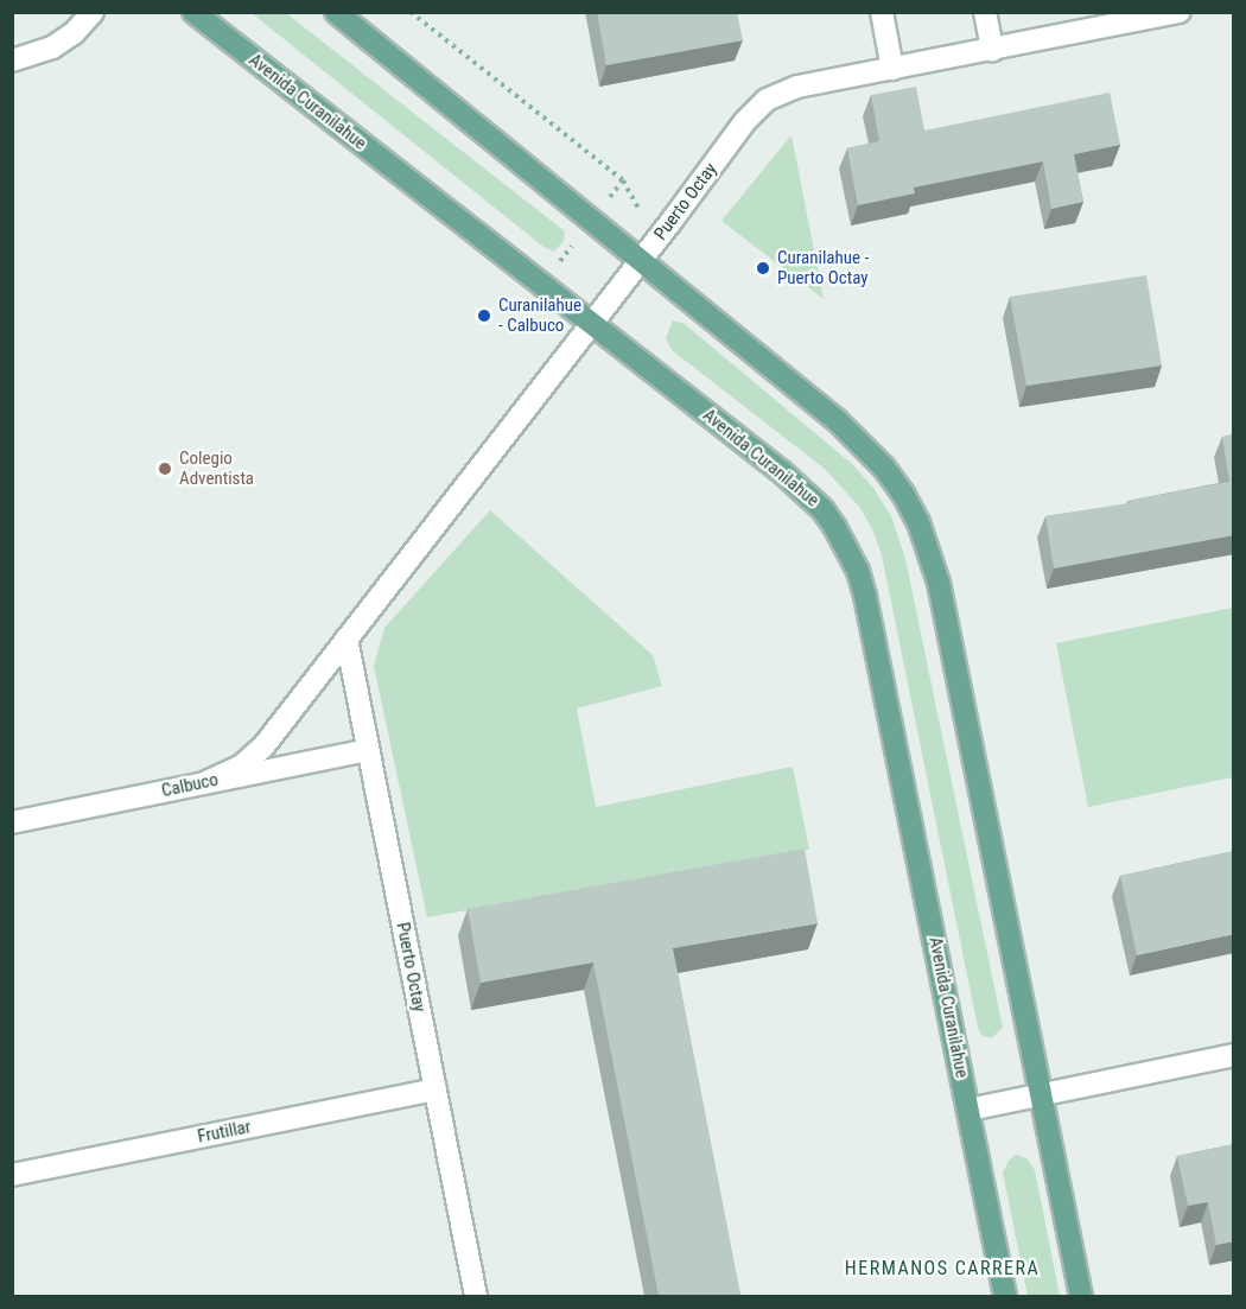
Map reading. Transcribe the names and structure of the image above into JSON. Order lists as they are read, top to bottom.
{
  "streets": {
    "main road": ["Avenida Curanilahue"],
    "street": ["Puerto Octay", "Calbuco", "Frutillar"]
  },
  "crossings": [
    ["Avenida Curanilahue", "Puerto Octay"],
    ["Puerto Octay", "Calbuco"],
    ["Puerto Octay", "Frutillar"]
  ],
  "districts": ["HERMANOS CARRERA"],
  "places": ["Curanilahue - Puerto Octay", "Curanilahue - Calbuco", "Colegio Adventista"]
}
